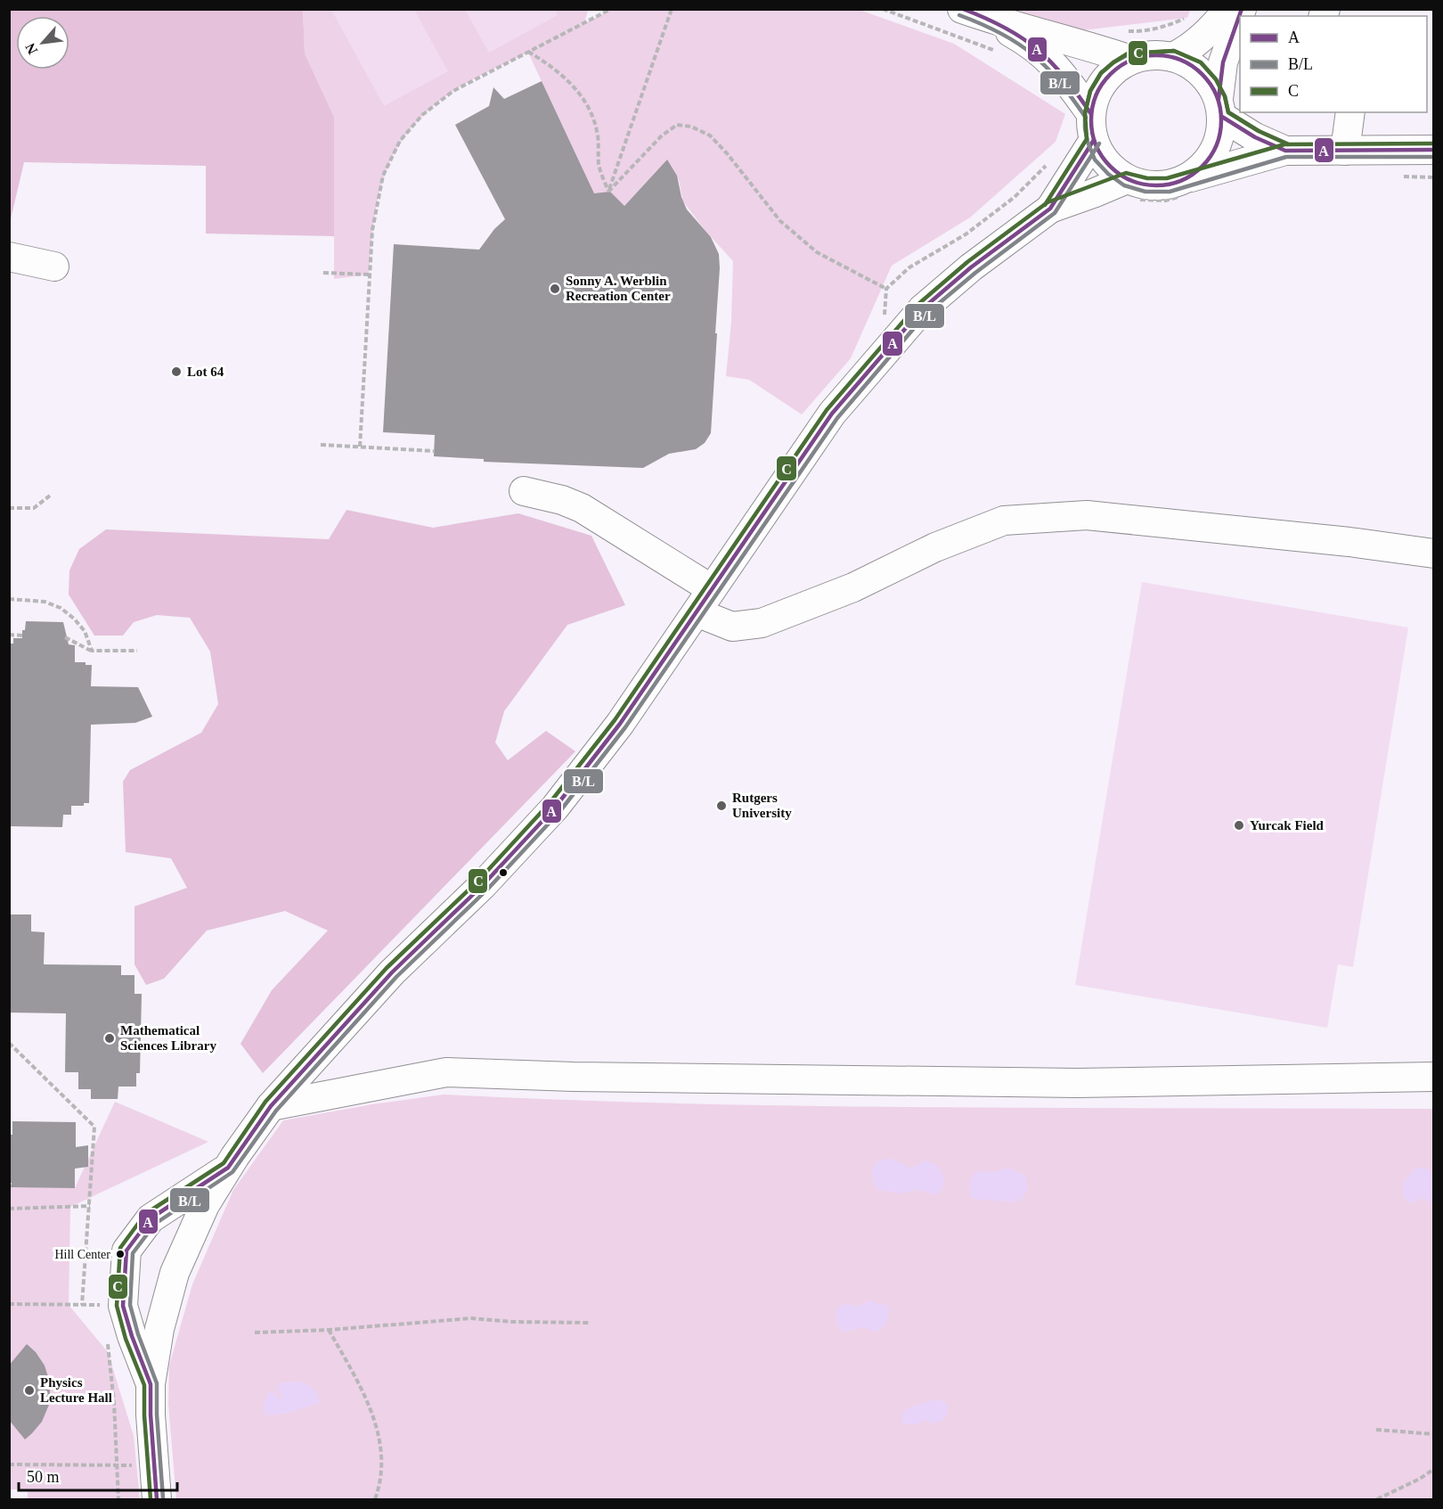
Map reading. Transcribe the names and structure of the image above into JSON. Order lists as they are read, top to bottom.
{
  "places": [
    "Sonny A. Werblin Recreation Center",
    "Lot 64",
    "Rutgers University",
    "Yurcak Field",
    "Mathematical Sciences Library",
    "Hill Center",
    "Physics Lecture Hall"
  ],
  "lines": ["transit line A", "transit line B/L", "transit line C"],
  "legend": ["A", "B/L", "C"],
  "scale_bar": "50 m",
  "north": "bottom left"
}
